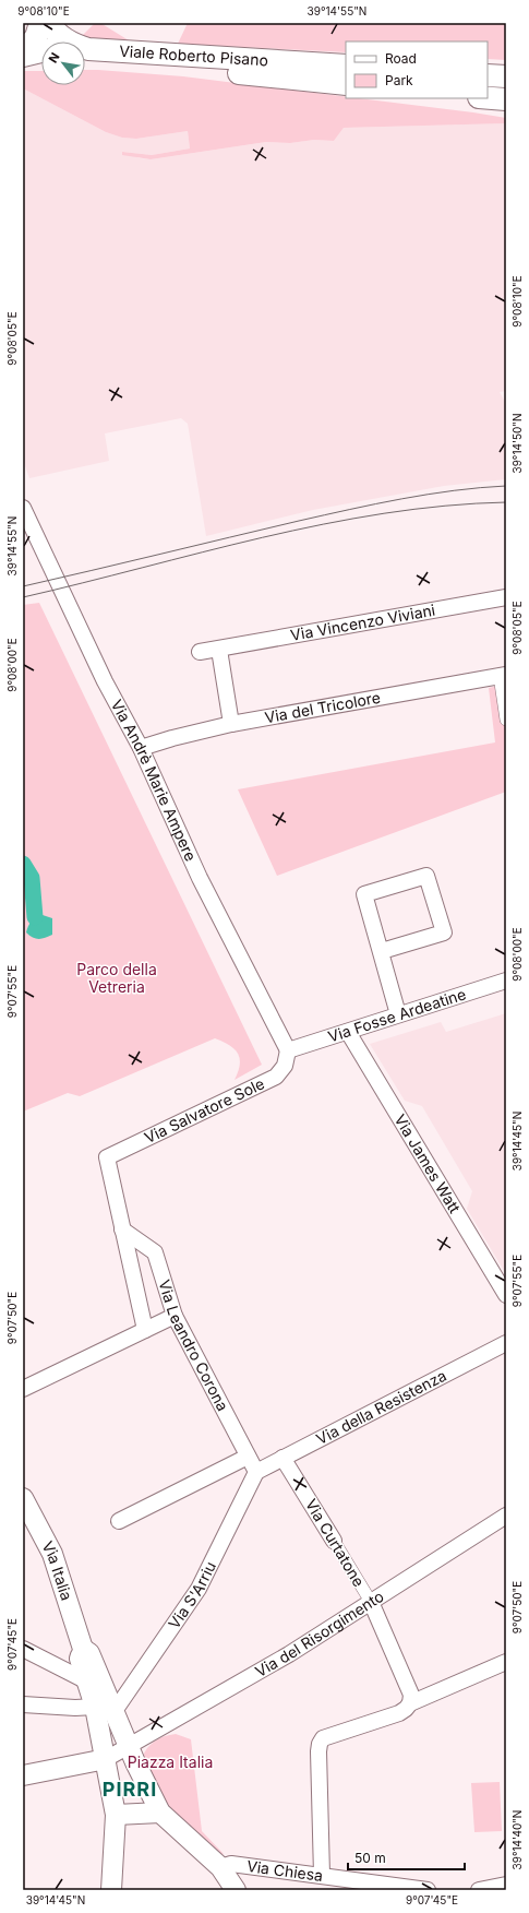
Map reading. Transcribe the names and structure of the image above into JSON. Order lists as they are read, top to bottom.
{
  "streets": {
    "main road": ["Viale Roberto Pisano"],
    "street": [
      "Via Vincenzo Viviani",
      "Via del Tricolore",
      "Via Andrè Marie Ampere",
      "Via Fosse Ardeatine",
      "Via Salvatore Sole",
      "Via James Watt",
      "Via Leandro Corona",
      "Via della Resistenza",
      "Via Curtatone",
      "Via Italia",
      "Via S'Arriu",
      "Via del Risorgimento",
      "Via Chiesa"
    ]
  },
  "crossings": [
    ["Via del Tricolore", "Via Andrè Marie Ampere"],
    ["Via Andrè Marie Ampere", "Via Fosse Ardeatine"],
    ["Via Andrè Marie Ampere", "Via Salvatore Sole"],
    ["Via Fosse Ardeatine", "Via Salvatore Sole"],
    ["Via Fosse Ardeatine", "Via James Watt"],
    ["Via Salvatore Sole", "Via Leandro Corona"],
    ["Via Leandro Corona", "Via della Resistenza"],
    ["Via Leandro Corona", "Via S'Arriu"],
    ["Via della Resistenza", "Via Curtatone"],
    ["Via della Resistenza", "Via S'Arriu"],
    ["Via Curtatone", "Via del Risorgimento"]
  ],
  "districts": ["PIRRI"],
  "parks": ["Parco della Vetreria", "Piazza Italia"],
  "legend": ["Road", "Park"],
  "scale_bar": "50 m",
  "north": "top left",
  "coordinates": [
    "9°08'10\"E",
    "39°14'55\"N",
    "9°08'05\"E",
    "39°14'50\"N",
    "9°08'00\"E",
    "9°07'55\"E",
    "39°14'45\"N",
    "9°07'50\"E",
    "9°07'45\"E",
    "39°14'40\"N"
  ]
}
